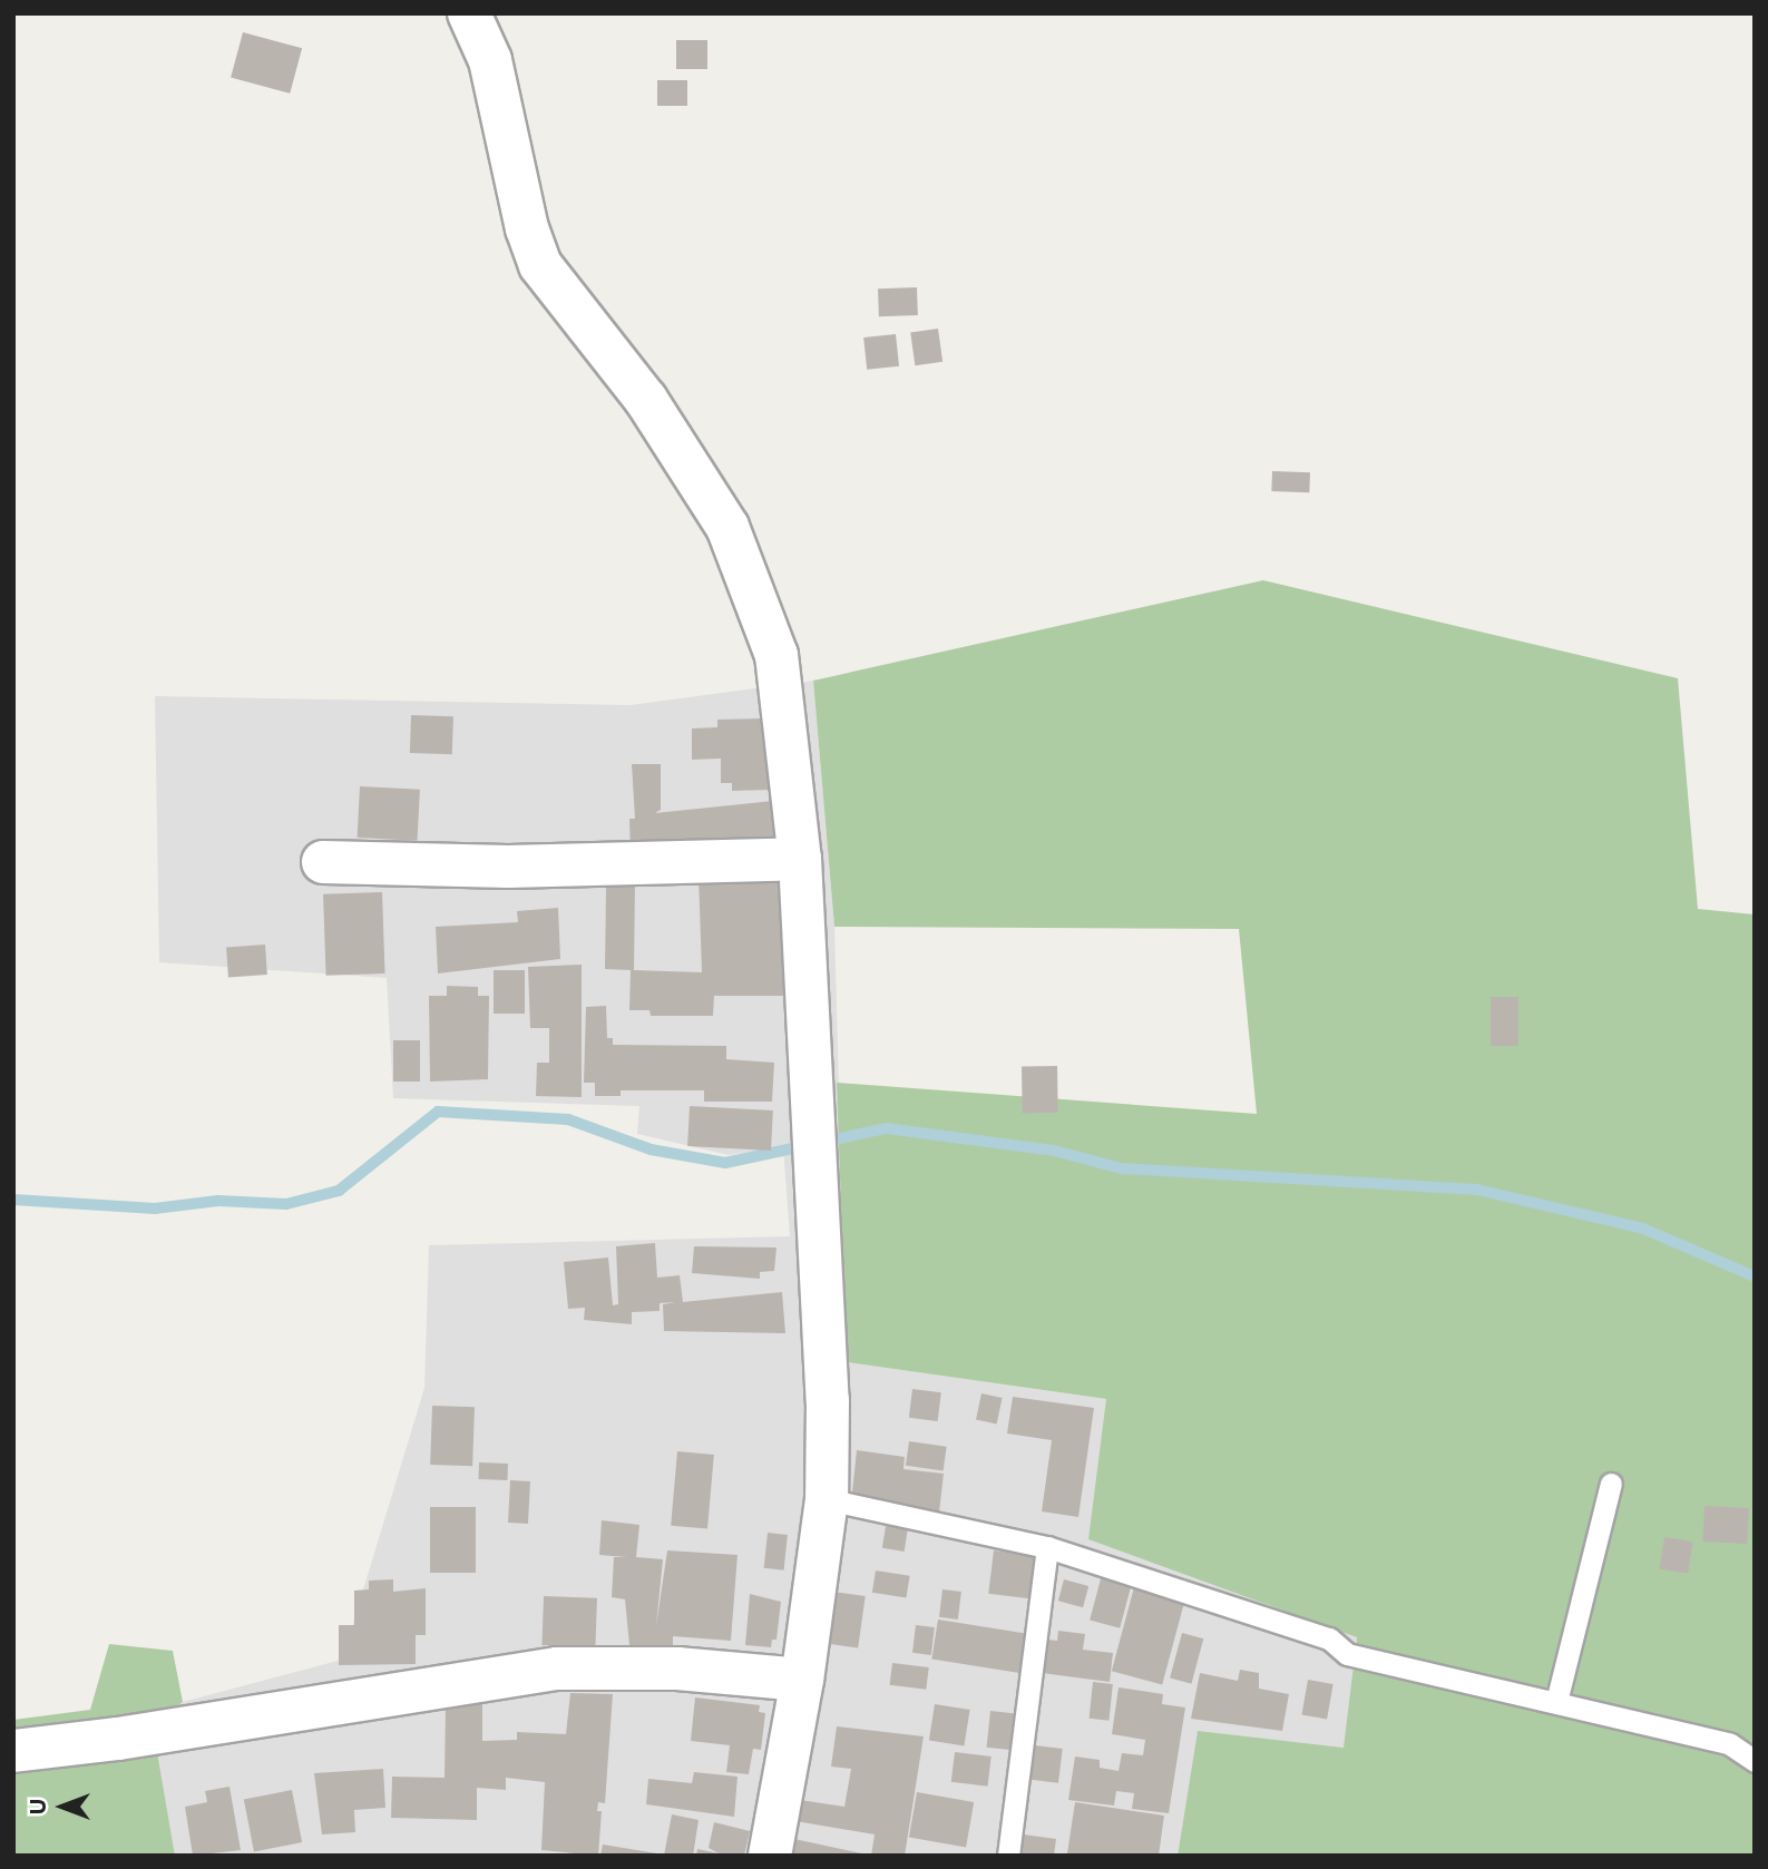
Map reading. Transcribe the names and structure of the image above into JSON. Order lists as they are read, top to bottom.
{
  "north": "left"
}
